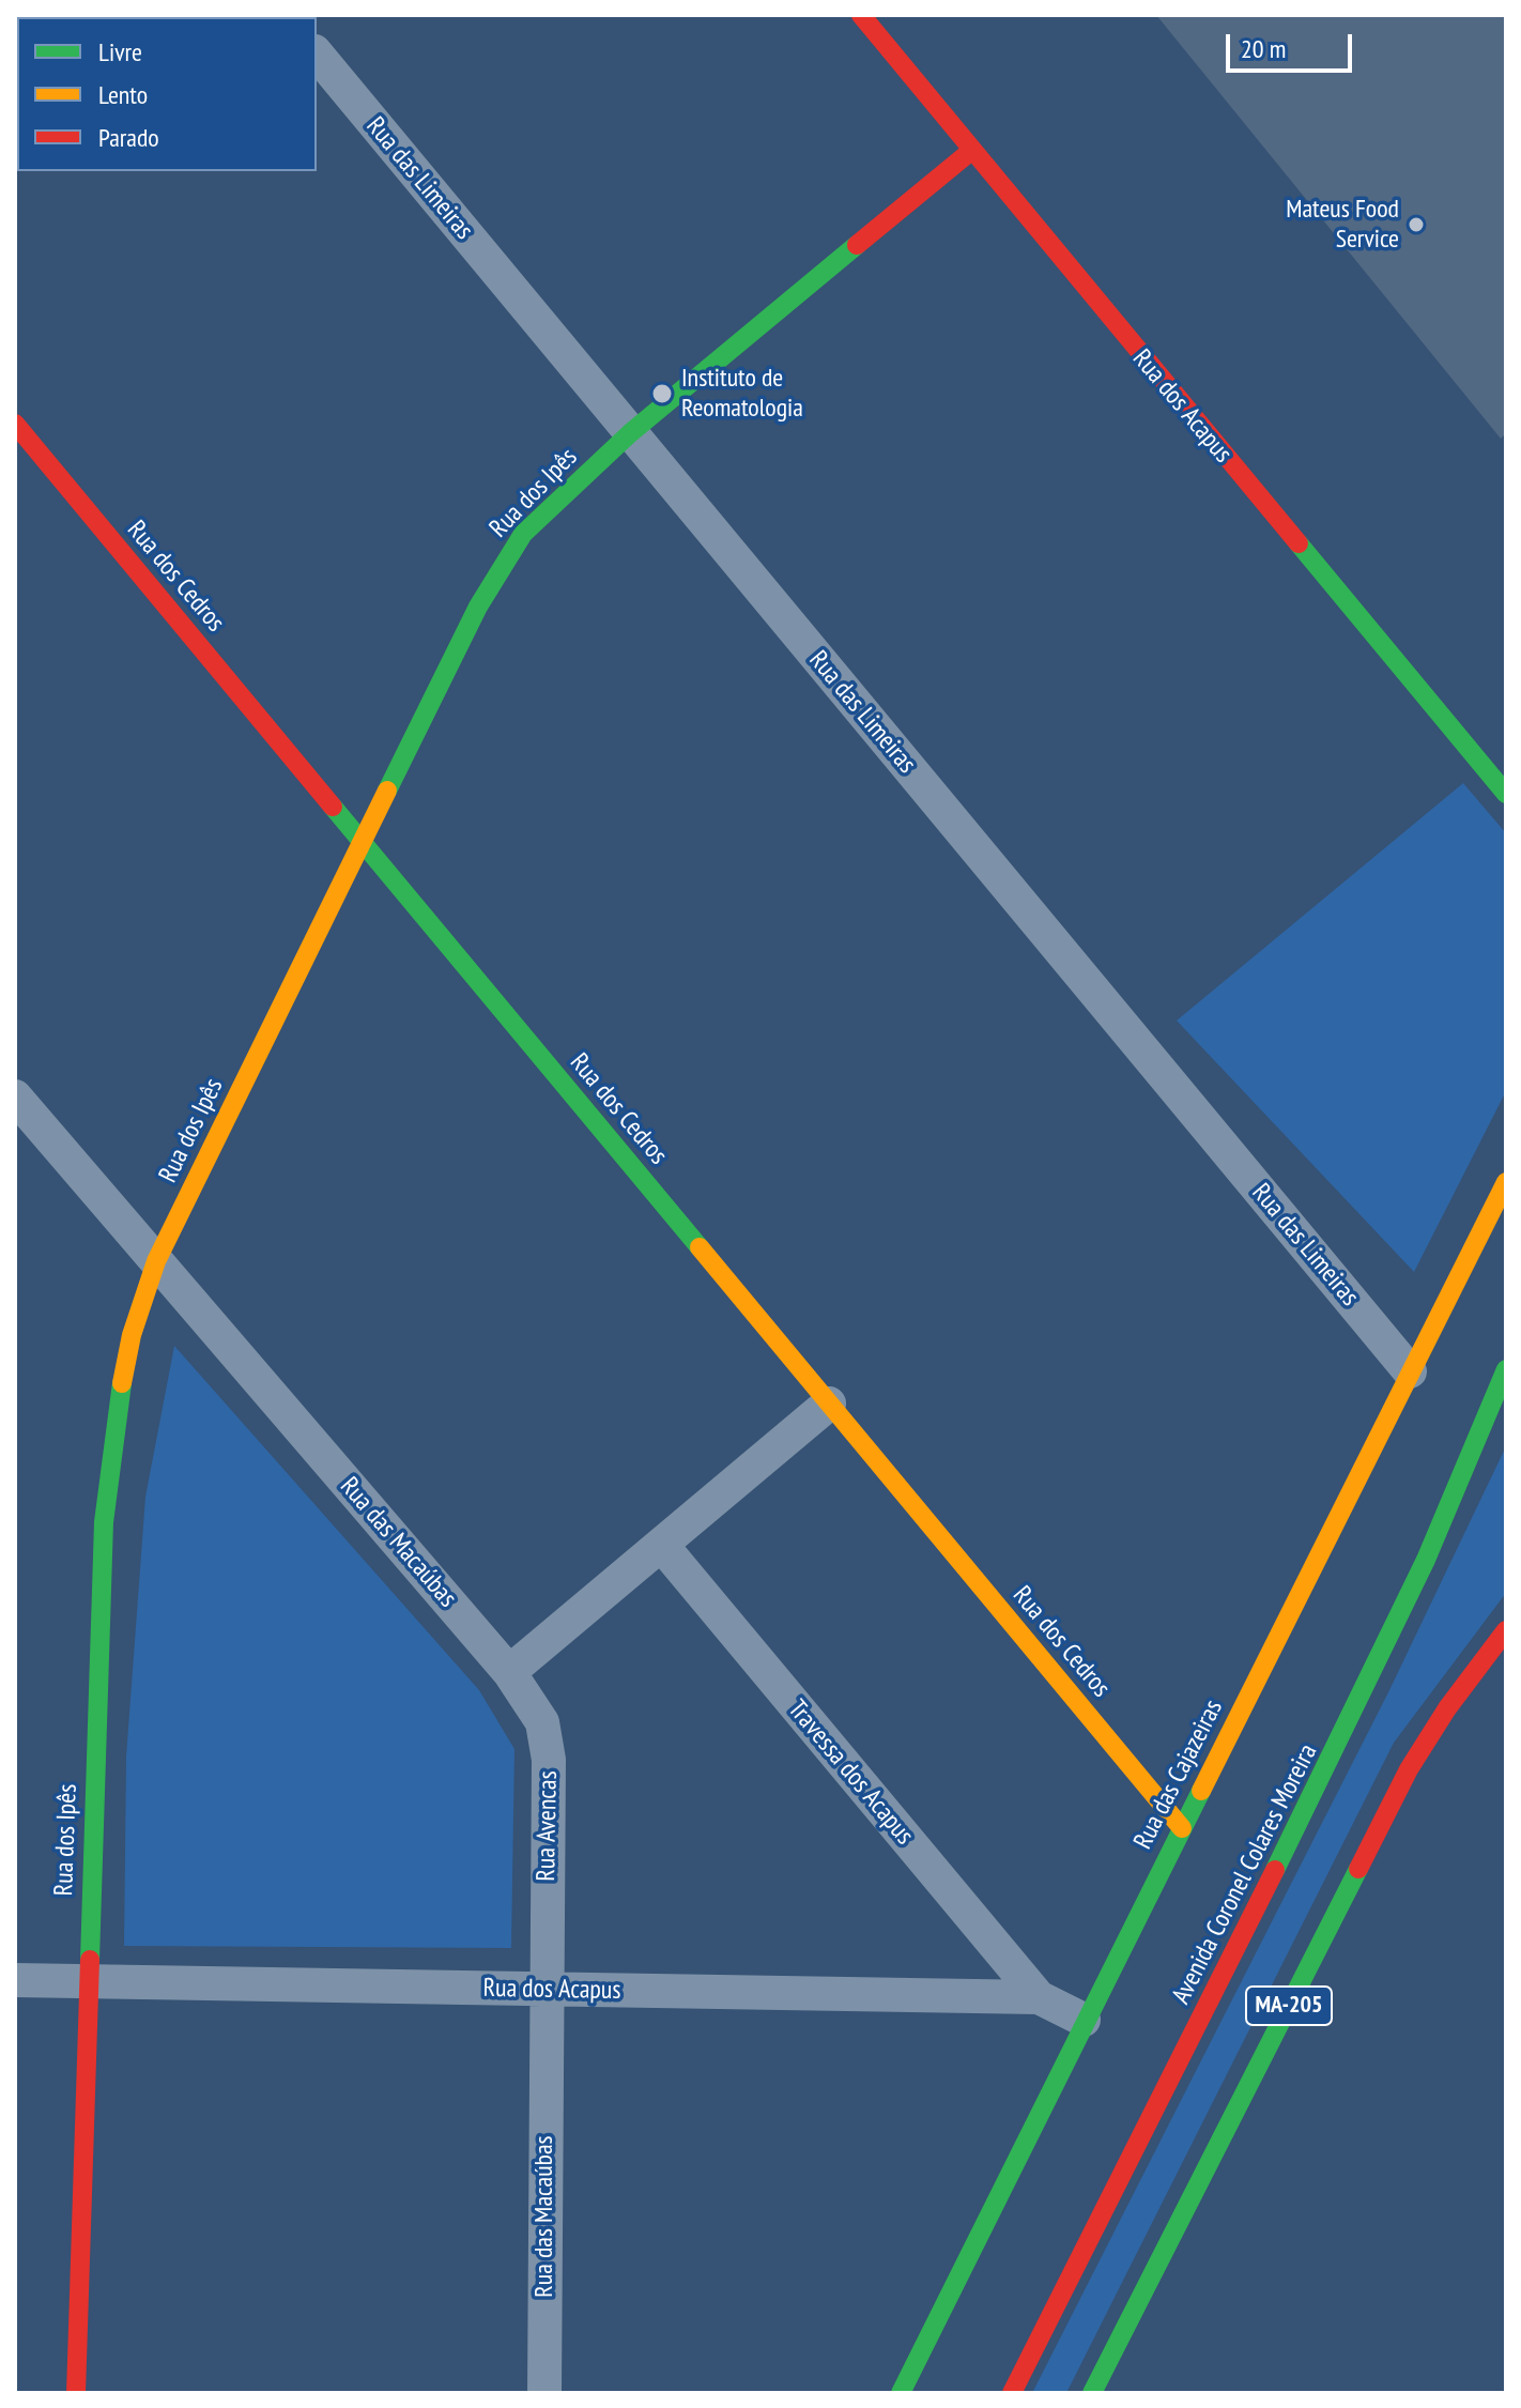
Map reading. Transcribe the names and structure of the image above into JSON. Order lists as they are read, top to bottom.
{
  "streets": {
    "street": [
      "Rua das Limeiras",
      "Rua dos Acapus",
      "Rua dos Ipês",
      "Rua dos Cedros",
      "Rua das Macaúbas",
      "Travessa dos Acapus",
      "Rua das Cajazeiras",
      "Rua Avencas",
      "Avenida Coronel Colares Moreira",
      "MA-205"
    ]
  },
  "crossings": [
    ["Rua das Limeiras", "Rua dos Ipês"],
    ["Rua das Limeiras", "Rua das Cajazeiras"],
    ["Rua dos Acapus", "Rua dos Ipês"],
    ["Rua dos Acapus", "Rua das Macaúbas"],
    ["Rua dos Acapus", "Travessa dos Acapus"],
    ["Rua dos Acapus", "Rua das Cajazeiras"],
    ["Rua dos Acapus", "Rua Avencas"],
    ["Rua dos Ipês", "Rua dos Cedros"],
    ["Rua dos Ipês", "Rua das Macaúbas"],
    ["Rua dos Cedros", "Rua das Cajazeiras"],
    ["Rua das Macaúbas", "Rua Avencas"]
  ],
  "places": ["Mateus Food Service", "Instituto de Reomatologia"],
  "legend": ["Livre", "Lento", "Parado"],
  "scale_bar": "20 m"
}
